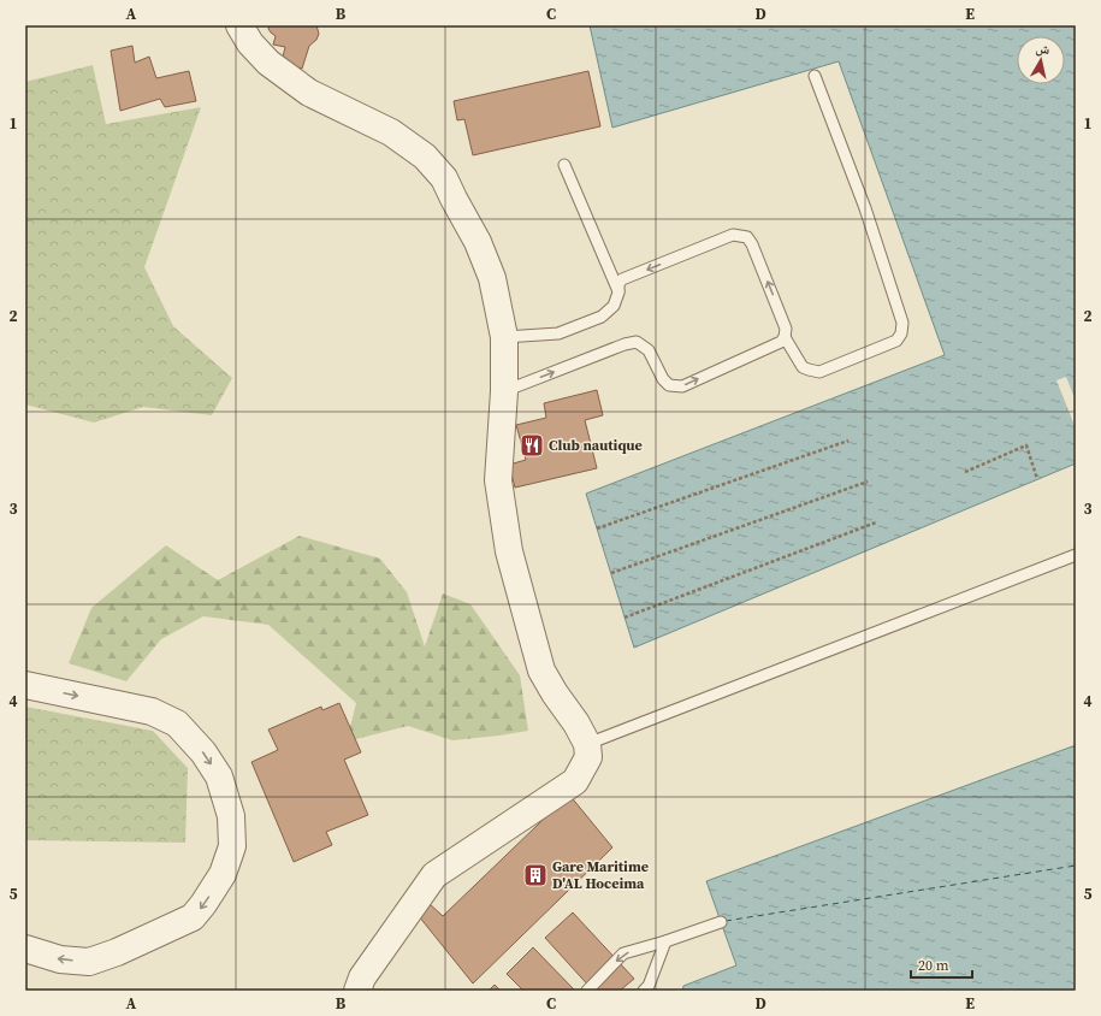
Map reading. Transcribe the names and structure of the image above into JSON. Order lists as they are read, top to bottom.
{
  "places": {
    "restaurant": ["Club nautique"],
    "building": ["Gare Maritime D'AL Hoceima"]
  },
  "scale_bar": "20 m",
  "north": "top",
  "grid": {
    "columns": [
      "A",
      "B",
      "C",
      "D",
      "E"
    ],
    "rows": [
      "1",
      "2",
      "3",
      "4",
      "5"
    ]
  }
}
